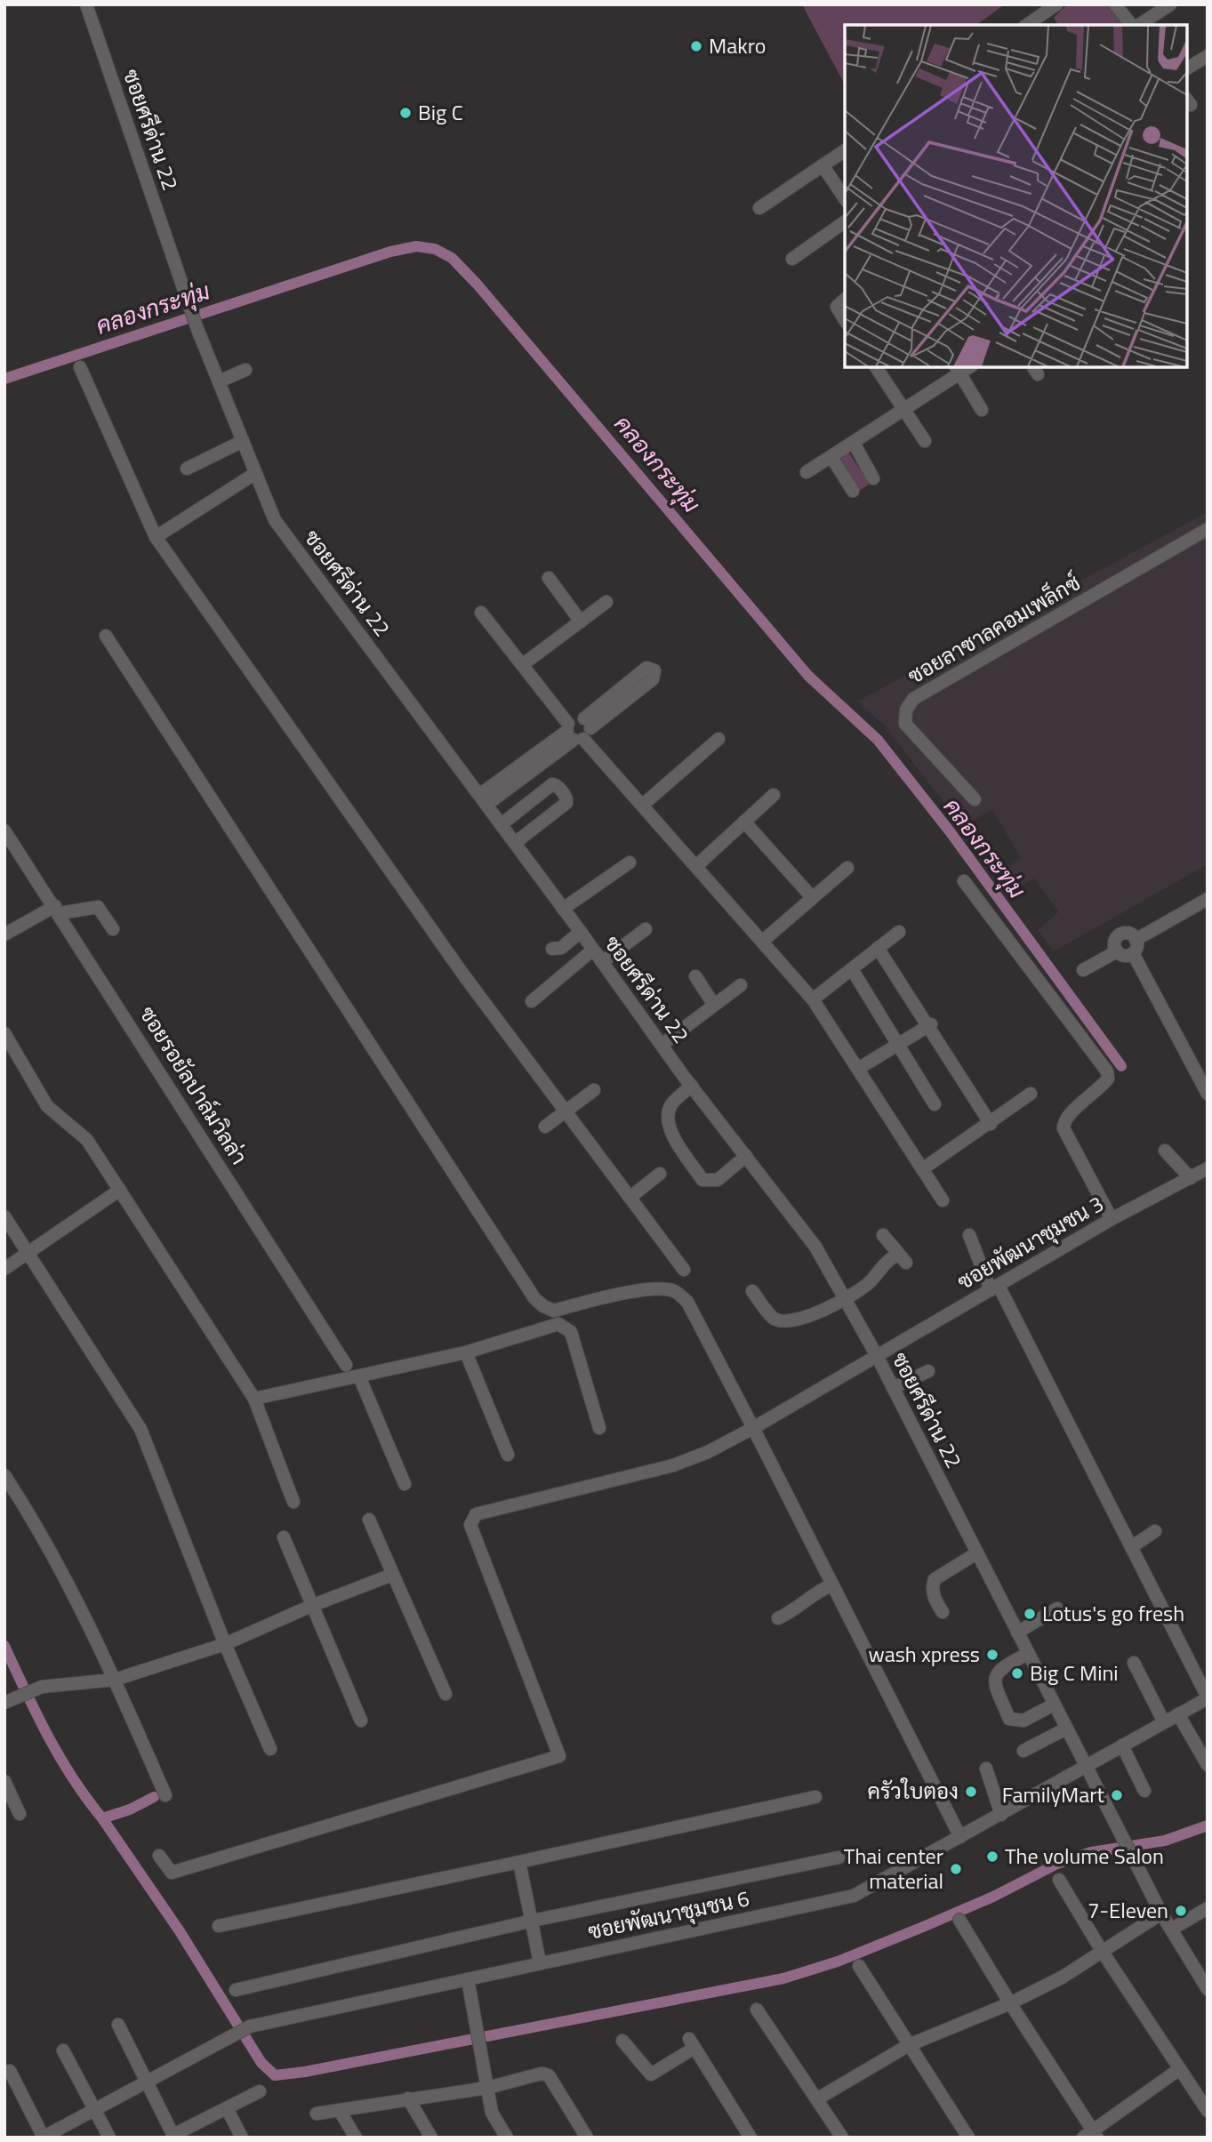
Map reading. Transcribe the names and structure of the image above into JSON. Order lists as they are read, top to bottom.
{
  "streets": {
    "street": [
      "ซอยศรีด่าน 22",
      "ซอยลาซาลคอมเพล็กซ์",
      "ซอยรอยัลปาล์มวิลล่า",
      "ซอยพัฒนาชุมชน 3",
      "ซอยพัฒนาชุมชน 6"
    ]
  },
  "crossings": [
    ["ซอยศรีด่าน 22", "ซอยพัฒนาชุมชน 3"],
    ["ซอยศรีด่าน 22", "ซอยพัฒนาชุมชน 6"]
  ],
  "water": ["คลองกระทุ่ม"],
  "places": [
    "Makro",
    "Big C",
    "Lotus's go fresh",
    "wash xpress",
    "Big C Mini",
    "ครัวใบตอง",
    "FamilyMart",
    "The volume Salon",
    "Thai center material",
    "7-Eleven"
  ]
}
